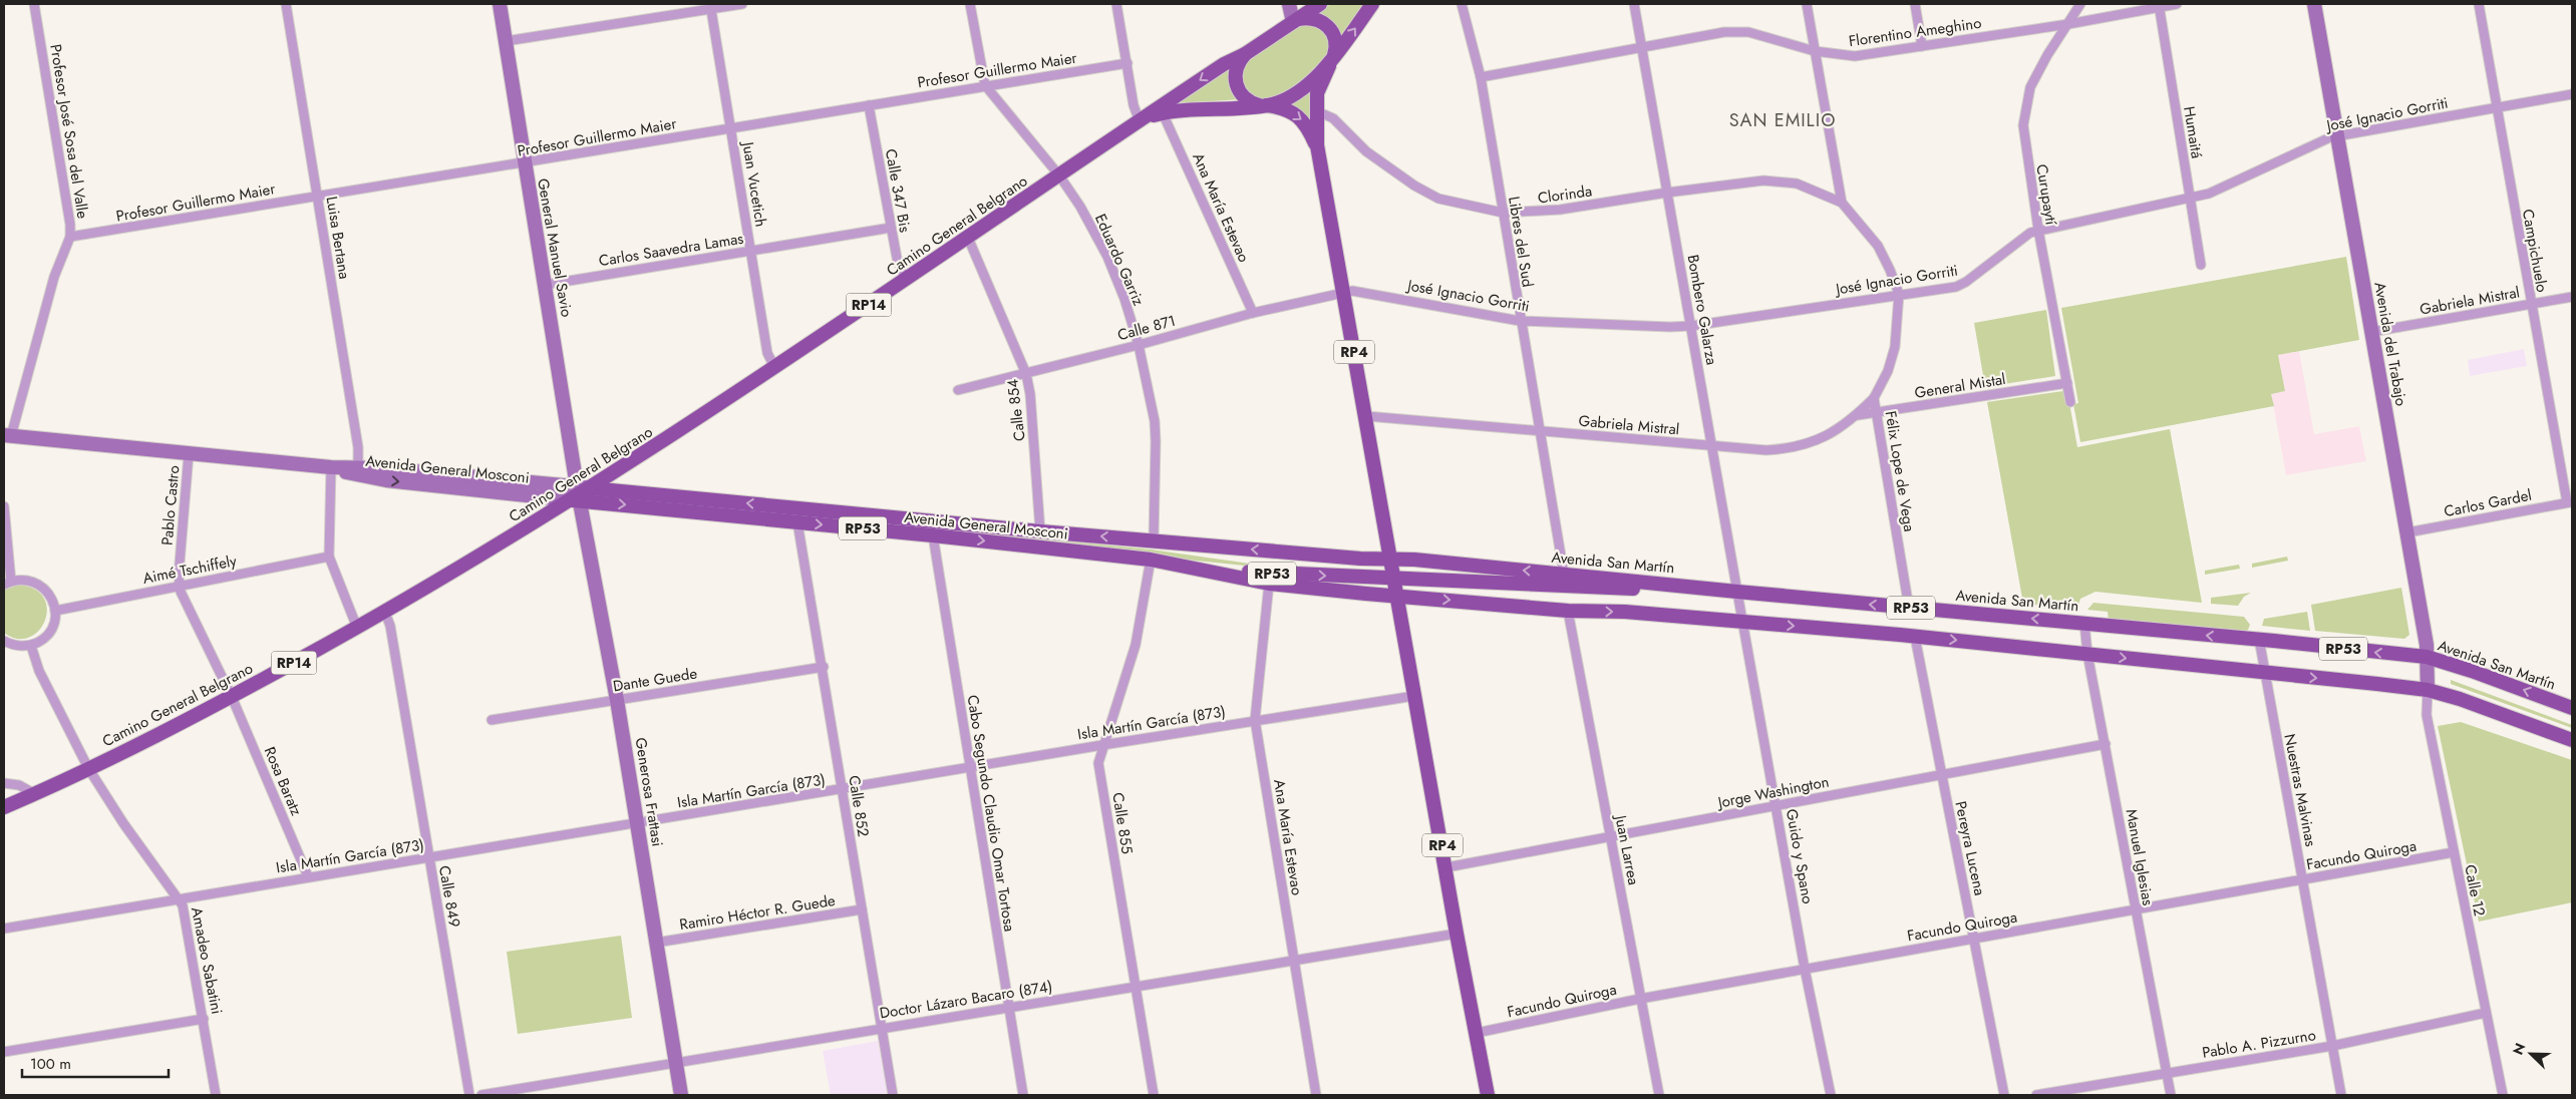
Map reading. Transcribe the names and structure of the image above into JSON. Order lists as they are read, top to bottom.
{
  "streets": {
    "main road": [
      "Camino General Belgrano",
      "General Manuel Savio",
      "RP14",
      "Avenida del Trabajo",
      "RP4",
      "Avenida General Mosconi",
      "RP53",
      "Avenida San Martín",
      "Generosa Frattasi"
    ],
    "street": [
      "Florentino Ameghino",
      "Profesor Guillermo Maier",
      "José Ignacio Gorriti",
      "Profesor José Sosa del Valle",
      "Humaitá",
      "Juan Vucetich",
      "Calle 347 Bis",
      "Clorinda",
      "Curupaytí",
      "Ana María Estevao",
      "Luisa Bertana",
      "Libres del Sud",
      "Carlos Saavedra Lamas",
      "Campichuelo",
      "Eduardo Garriz",
      "Gabriela Mistral",
      "Bombero Galarza",
      "Calle 871",
      "General Mistal",
      "Calle 854",
      "Félix Lope de Vega",
      "Carlos Gardel",
      "Pablo Castro",
      "Aimé Tschiffely",
      "Dante Guede",
      "Isla Martín García (873)",
      "Rosa Baratz",
      "Nuestras Malvinas",
      "Jorge Washington",
      "Calle 852",
      "Cabo Segundo Claudio Omar Tortosa",
      "Calle 855",
      "Pereyra Lucena",
      "Juan Larrea",
      "Facundo Quiroga",
      "Guido y Spano",
      "Manuel Iglesias",
      "Calle 12",
      "Calle 849",
      "Ramiro Héctor R. Guede",
      "Amadeo Sabatini",
      "Doctor Lázaro Bacaro (874)",
      "Pablo A. Pizzurno"
    ]
  },
  "crossings": [
    ["Florentino Ameghino", "Humaitá"],
    ["Florentino Ameghino", "Curupaytí"],
    ["Florentino Ameghino", "Libres del Sud"],
    ["Florentino Ameghino", "Bombero Galarza"],
    ["Florentino Ameghino", "Félix Lope de Vega"],
    ["Profesor Guillermo Maier", "Profesor José Sosa del Valle"],
    ["Profesor Guillermo Maier", "Juan Vucetich"],
    ["Profesor Guillermo Maier", "Calle 347 Bis"],
    ["Profesor Guillermo Maier", "Luisa Bertana"],
    ["Profesor Guillermo Maier", "General Manuel Savio"],
    ["Profesor Guillermo Maier", "Eduardo Garriz"],
    ["José Ignacio Gorriti", "Humaitá"],
    ["José Ignacio Gorriti", "Curupaytí"],
    ["José Ignacio Gorriti", "Libres del Sud"],
    ["José Ignacio Gorriti", "Campichuelo"],
    ["José Ignacio Gorriti", "Bombero Galarza"],
    ["José Ignacio Gorriti", "Calle 871"],
    ["José Ignacio Gorriti", "Avenida del Trabajo"],
    ["José Ignacio Gorriti", "RP4"],
    ["José Ignacio Gorriti", "Félix Lope de Vega"],
    ["Profesor José Sosa del Valle", "Avenida General Mosconi"],
    ["Juan Vucetich", "Camino General Belgrano"],
    ["Juan Vucetich", "Carlos Saavedra Lamas"],
    ["Calle 347 Bis", "Camino General Belgrano"],
    ["Calle 347 Bis", "Carlos Saavedra Lamas"],
    ["Clorinda", "Libres del Sud"],
    ["Clorinda", "Bombero Galarza"],
    ["Clorinda", "RP4"],
    ["Clorinda", "Félix Lope de Vega"],
    ["Curupaytí", "General Mistal"],
    ["Ana María Estevao", "Camino General Belgrano"],
    ["Ana María Estevao", "Calle 871"],
    ["Ana María Estevao", "Avenida General Mosconi"],
    ["Ana María Estevao", "Isla Martín García (873)"],
    ["Ana María Estevao", "Doctor Lázaro Bacaro (874)"],
    ["Camino General Belgrano", "General Manuel Savio"],
    ["Camino General Belgrano", "Eduardo Garriz"],
    ["Camino General Belgrano", "RP4"],
    ["Camino General Belgrano", "Calle 854"],
    ["Camino General Belgrano", "Avenida General Mosconi"],
    ["Camino General Belgrano", "Pablo Castro"],
    ["Camino General Belgrano", "Rosa Baratz"],
    ["Camino General Belgrano", "Generosa Frattasi"],
    ["Camino General Belgrano", "Calle 849"],
    ["Camino General Belgrano", "Amadeo Sabatini"],
    ["Luisa Bertana", "Avenida General Mosconi"],
    ["Libres del Sud", "Gabriela Mistral"],
    ["Libres del Sud", "Avenida San Martín"],
    ["General Manuel Savio", "Carlos Saavedra Lamas"],
    ["General Manuel Savio", "Avenida General Mosconi"],
    ["General Manuel Savio", "Generosa Frattasi"],
    ["Campichuelo", "Gabriela Mistral"],
    ["Campichuelo", "Carlos Gardel"],
    ["Eduardo Garriz", "Calle 871"],
    ["Eduardo Garriz", "Avenida General Mosconi"],
    ["Gabriela Mistral", "Bombero Galarza"],
    ["Gabriela Mistral", "Avenida del Trabajo"],
    ["Gabriela Mistral", "RP4"],
    ["Gabriela Mistral", "General Mistal"],
    ["Gabriela Mistral", "Félix Lope de Vega"],
    ["Bombero Galarza", "RP53"],
    ["Bombero Galarza", "Avenida San Martín"],
    ["Bombero Galarza", "Guido y Spano"],
    ["Calle 871", "RP4"],
    ["Calle 871", "Calle 854"],
    ["Avenida del Trabajo", "Carlos Gardel"],
    ["Avenida del Trabajo", "RP53"],
    ["Avenida del Trabajo", "Avenida San Martín"],
    ["Avenida del Trabajo", "Calle 12"],
    ["RP4", "Avenida General Mosconi"],
    ["RP4", "RP53"],
    ["RP4", "Avenida San Martín"],
    ["RP4", "Isla Martín García (873)"],
    ["RP4", "Jorge Washington"],
    ["RP4", "Facundo Quiroga"],
    ["RP4", "Doctor Lázaro Bacaro (874)"],
    ["General Mistal", "Félix Lope de Vega"],
    ["Calle 854", "Avenida General Mosconi"],
    ["Avenida General Mosconi", "Pablo Castro"],
    ["Avenida General Mosconi", "RP53"],
    ["Avenida General Mosconi", "Avenida San Martín"],
    ["Avenida General Mosconi", "Generosa Frattasi"],
    ["Avenida General Mosconi", "Calle 852"],
    ["Avenida General Mosconi", "Cabo Segundo Claudio Omar Tortosa"],
    ["Avenida General Mosconi", "Calle 855"],
    ["Félix Lope de Vega", "Avenida San Martín"],
    ["Pablo Castro", "Aimé Tschiffely"],
    ["Pablo Castro", "Rosa Baratz"],
    ["RP53", "Avenida San Martín"],
    ["RP53", "Nuestras Malvinas"],
    ["RP53", "Calle 855"],
    ["RP53", "Pereyra Lucena"],
    ["RP53", "Juan Larrea"],
    ["RP53", "Guido y Spano"],
    ["RP53", "Manuel Iglesias"],
    ["RP53", "Calle 12"],
    ["Avenida San Martín", "Nuestras Malvinas"],
    ["Avenida San Martín", "Manuel Iglesias"],
    ["Dante Guede", "Generosa Frattasi"],
    ["Dante Guede", "Calle 852"],
    ["Isla Martín García (873)", "Rosa Baratz"],
    ["Isla Martín García (873)", "Generosa Frattasi"],
    ["Isla Martín García (873)", "Calle 852"],
    ["Isla Martín García (873)", "Cabo Segundo Claudio Omar Tortosa"],
    ["Isla Martín García (873)", "Calle 855"],
    ["Isla Martín García (873)", "Calle 849"],
    ["Isla Martín García (873)", "Amadeo Sabatini"],
    ["Nuestras Malvinas", "Facundo Quiroga"],
    ["Nuestras Malvinas", "Pablo A. Pizzurno"],
    ["Generosa Frattasi", "Ramiro Héctor R. Guede"],
    ["Generosa Frattasi", "Doctor Lázaro Bacaro (874)"],
    ["Jorge Washington", "Pereyra Lucena"],
    ["Jorge Washington", "Juan Larrea"],
    ["Jorge Washington", "Guido y Spano"],
    ["Jorge Washington", "Manuel Iglesias"],
    ["Calle 852", "Ramiro Héctor R. Guede"],
    ["Calle 852", "Doctor Lázaro Bacaro (874)"],
    ["Cabo Segundo Claudio Omar Tortosa", "Doctor Lázaro Bacaro (874)"],
    ["Calle 855", "Doctor Lázaro Bacaro (874)"],
    ["Pereyra Lucena", "Facundo Quiroga"],
    ["Juan Larrea", "Facundo Quiroga"],
    ["Facundo Quiroga", "Guido y Spano"],
    ["Facundo Quiroga", "Manuel Iglesias"],
    ["Facundo Quiroga", "Calle 12"],
    ["Manuel Iglesias", "Pablo A. Pizzurno"],
    ["Calle 12", "Pablo A. Pizzurno"]
  ],
  "districts": ["SAN EMILIO"],
  "scale_bar": "100 m",
  "north": "top left"
}
